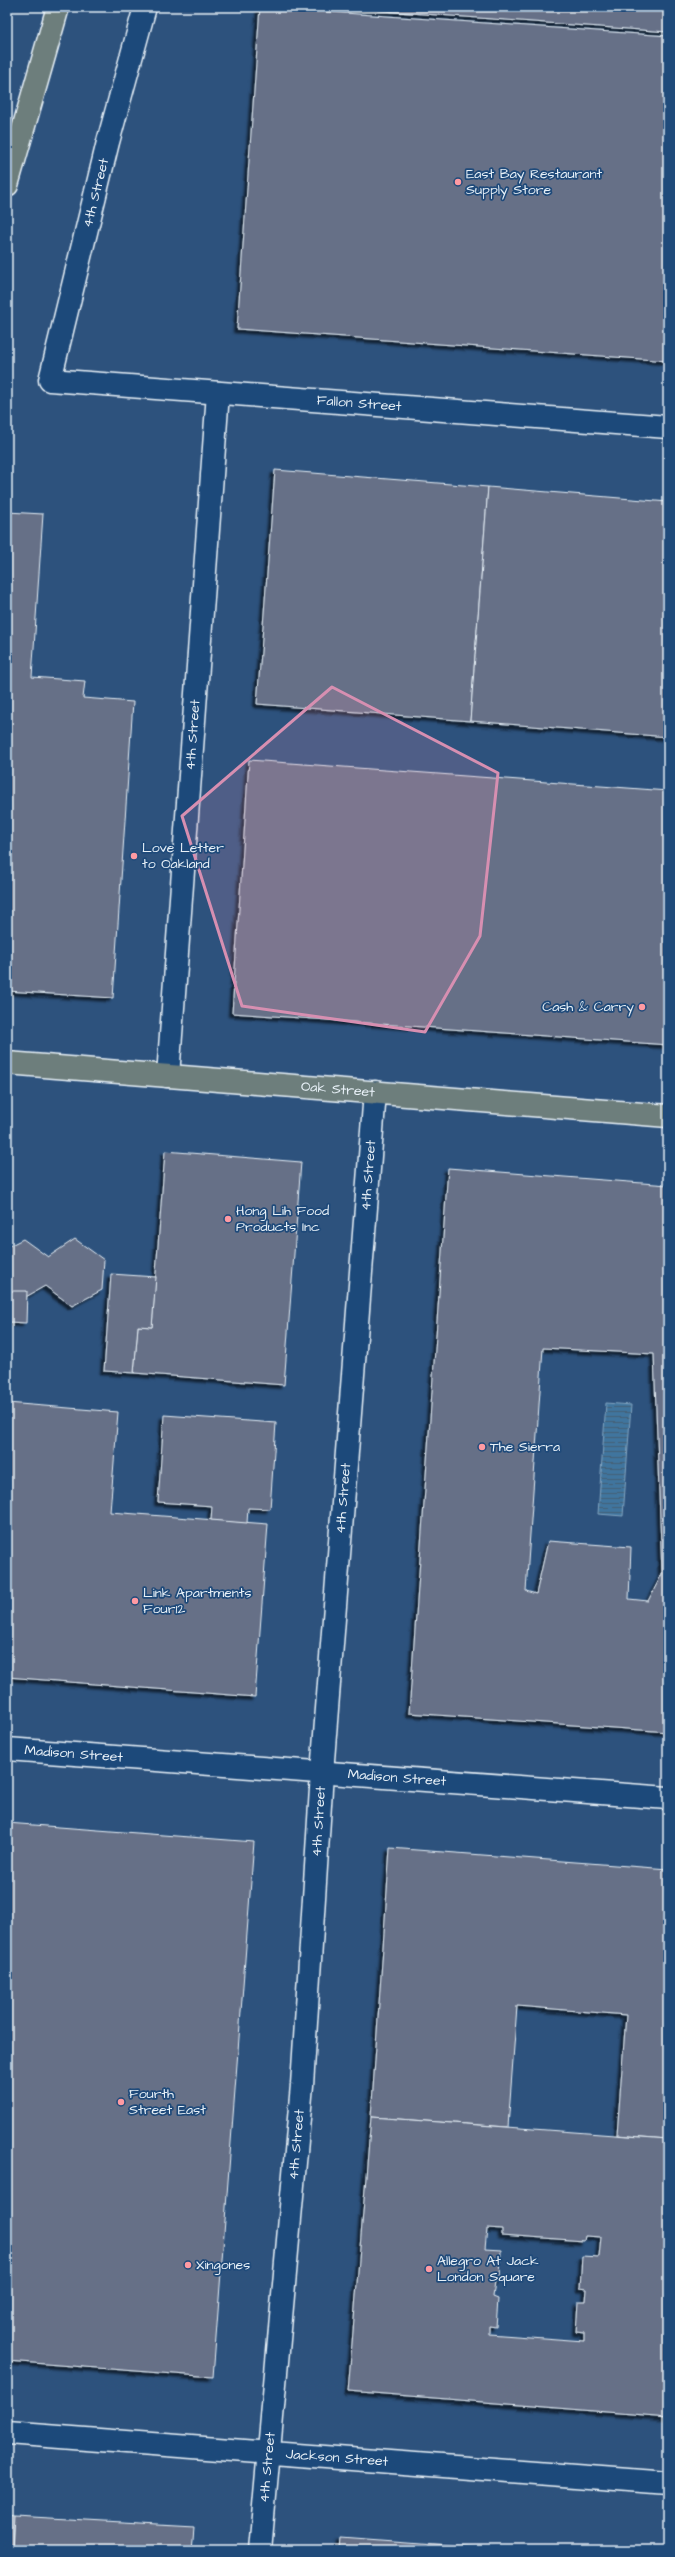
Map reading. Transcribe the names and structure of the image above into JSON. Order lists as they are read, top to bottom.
{
  "streets": {
    "main road": ["Oak Street"],
    "street": [
      "4th Street",
      "Fallon Street",
      "Madison Street",
      "Jackson Street"
    ]
  },
  "crossings": [
    ["4th Street", "Fallon Street"],
    ["4th Street", "Oak Street"],
    ["4th Street", "Madison Street"],
    ["4th Street", "Jackson Street"]
  ],
  "places": [
    "East Bay Restaurant Supply Store",
    "Love Letter to Oakland",
    "Cash & Carry",
    "Hong Lih Food Products Inc",
    "The Sierra",
    "Link Apartments Four12",
    "Fourth Street East",
    "Xingones",
    "Allegro At Jack London Square"
  ]
}
